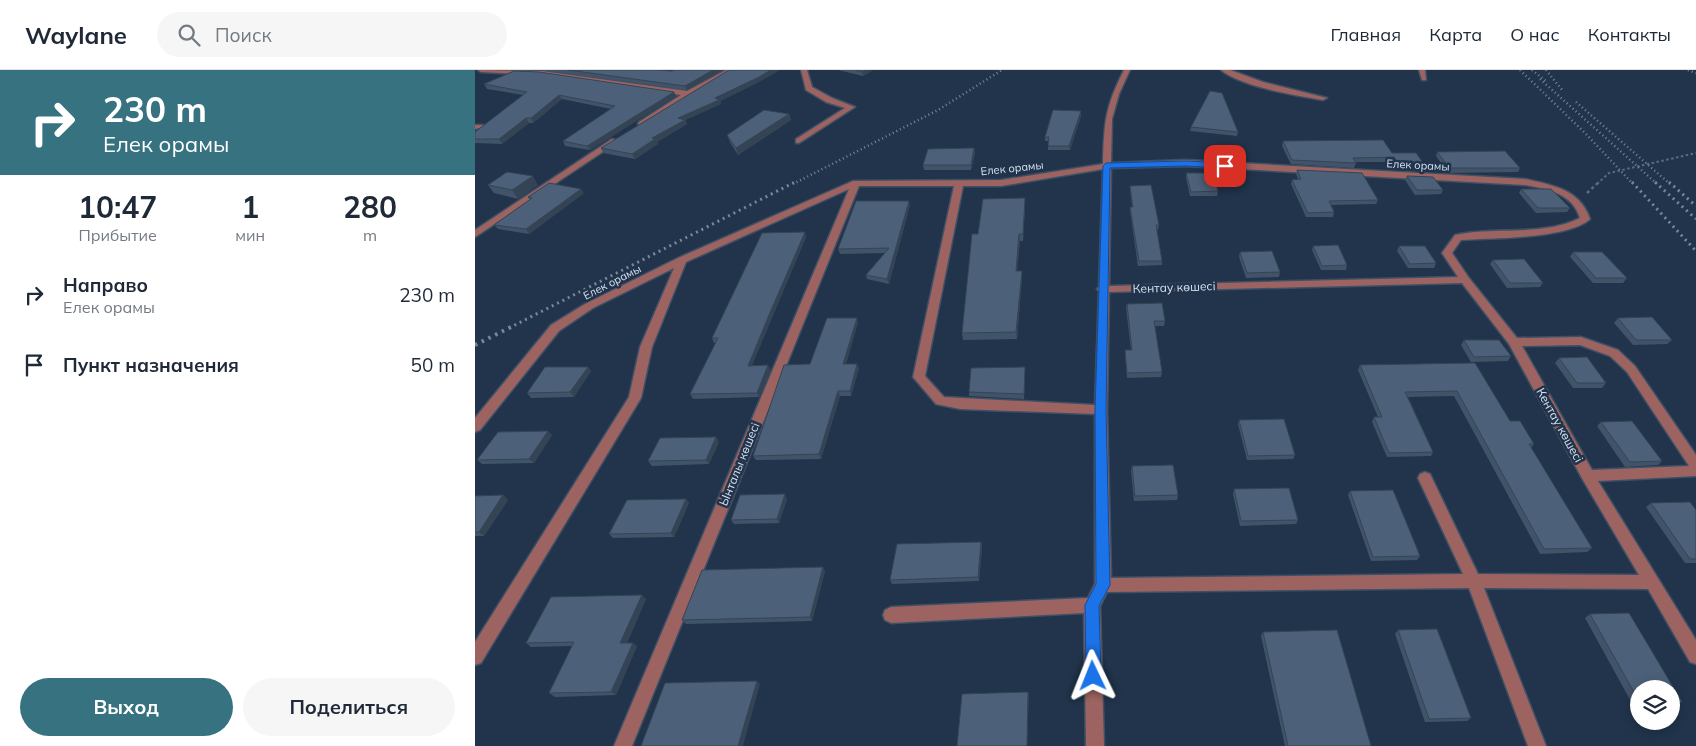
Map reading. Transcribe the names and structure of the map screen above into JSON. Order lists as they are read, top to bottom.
{
  "streets": {
    "street": ["Елек орамы", "Кентау көшесі", "Ынталы көшесі"]
  },
  "crossings": [
    ["Елек орамы", "Ынталы көшесі"]
  ],
  "page": {
    "header": "Waylane",
    "search": "Поиск",
    "nav": [
      "Главная",
      "Карта",
      "О нас",
      "Контакты"
    ],
    "turn": ["230 m", "Елек орамы"],
    "eta": [
      "10:47",
      "Прибытие",
      "1",
      "мин",
      "280",
      "m"
    ],
    "list": [
      {
        "name": "Направо",
        "note": "Елек орамы",
        "value": "230 m"
      },
      {
        "name": "Пункт назначения",
        "value": "50 m"
      }
    ],
    "buttons": ["Выход", "Поделиться"]
  }
}
